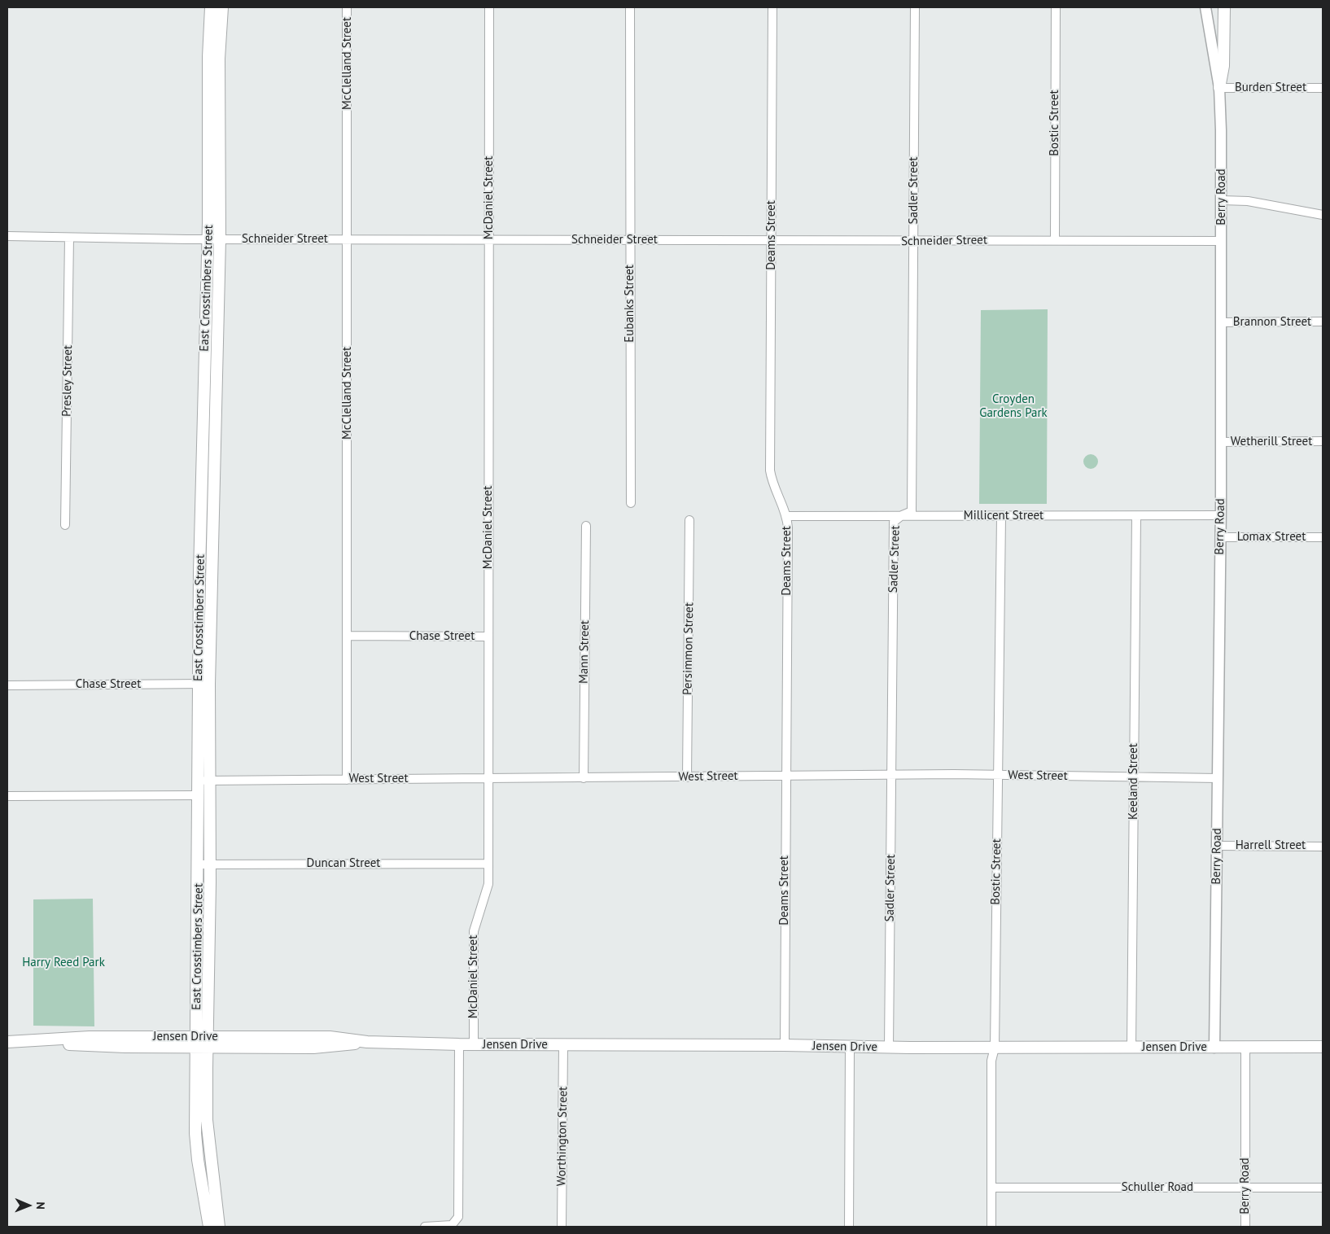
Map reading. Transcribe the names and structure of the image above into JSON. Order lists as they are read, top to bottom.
{
  "streets": {
    "main road": ["East Crosstimbers Street", "Jensen Drive"],
    "street": [
      "McClelland Street",
      "Burden Street",
      "Bostic Street",
      "Sadler Street",
      "Berry Road",
      "McDaniel Street",
      "Deams Street",
      "Schneider Street",
      "Eubanks Street",
      "Brannon Street",
      "Presley Street",
      "Wetherill Street",
      "Millicent Street",
      "Lomax Street",
      "Chase Street",
      "Persimmon Street",
      "Mann Street",
      "West Street",
      "Keeland Street",
      "Harrell Street",
      "Duncan Street",
      "Worthington Street",
      "Schuller Road"
    ]
  },
  "crossings": [
    ["McClelland Street", "Schneider Street"],
    ["McClelland Street", "Chase Street"],
    ["McClelland Street", "West Street"],
    ["Burden Street", "Berry Road"],
    ["Bostic Street", "Schneider Street"],
    ["Bostic Street", "Millicent Street"],
    ["Bostic Street", "West Street"],
    ["Bostic Street", "Jensen Drive"],
    ["Bostic Street", "Schuller Road"],
    ["Sadler Street", "Schneider Street"],
    ["Sadler Street", "Millicent Street"],
    ["Sadler Street", "West Street"],
    ["Sadler Street", "Jensen Drive"],
    ["Berry Road", "Schneider Street"],
    ["Berry Road", "Brannon Street"],
    ["Berry Road", "Wetherill Street"],
    ["Berry Road", "Millicent Street"],
    ["Berry Road", "Lomax Street"],
    ["Berry Road", "West Street"],
    ["Berry Road", "Harrell Street"],
    ["Berry Road", "Jensen Drive"],
    ["Berry Road", "Schuller Road"],
    ["McDaniel Street", "Schneider Street"],
    ["McDaniel Street", "Chase Street"],
    ["McDaniel Street", "West Street"],
    ["McDaniel Street", "Duncan Street"],
    ["McDaniel Street", "Jensen Drive"],
    ["Deams Street", "Schneider Street"],
    ["Deams Street", "Millicent Street"],
    ["Deams Street", "West Street"],
    ["Deams Street", "Jensen Drive"],
    ["Schneider Street", "East Crosstimbers Street"],
    ["Schneider Street", "Eubanks Street"],
    ["Schneider Street", "Presley Street"],
    ["East Crosstimbers Street", "Chase Street"],
    ["East Crosstimbers Street", "West Street"],
    ["East Crosstimbers Street", "Duncan Street"],
    ["East Crosstimbers Street", "Jensen Drive"],
    ["Millicent Street", "Keeland Street"],
    ["Persimmon Street", "West Street"],
    ["Mann Street", "West Street"],
    ["West Street", "Keeland Street"],
    ["Keeland Street", "Jensen Drive"],
    ["Jensen Drive", "Worthington Street"]
  ],
  "parks": ["Croyden Gardens Park", "Harry Reed Park"],
  "north": "right"
}
